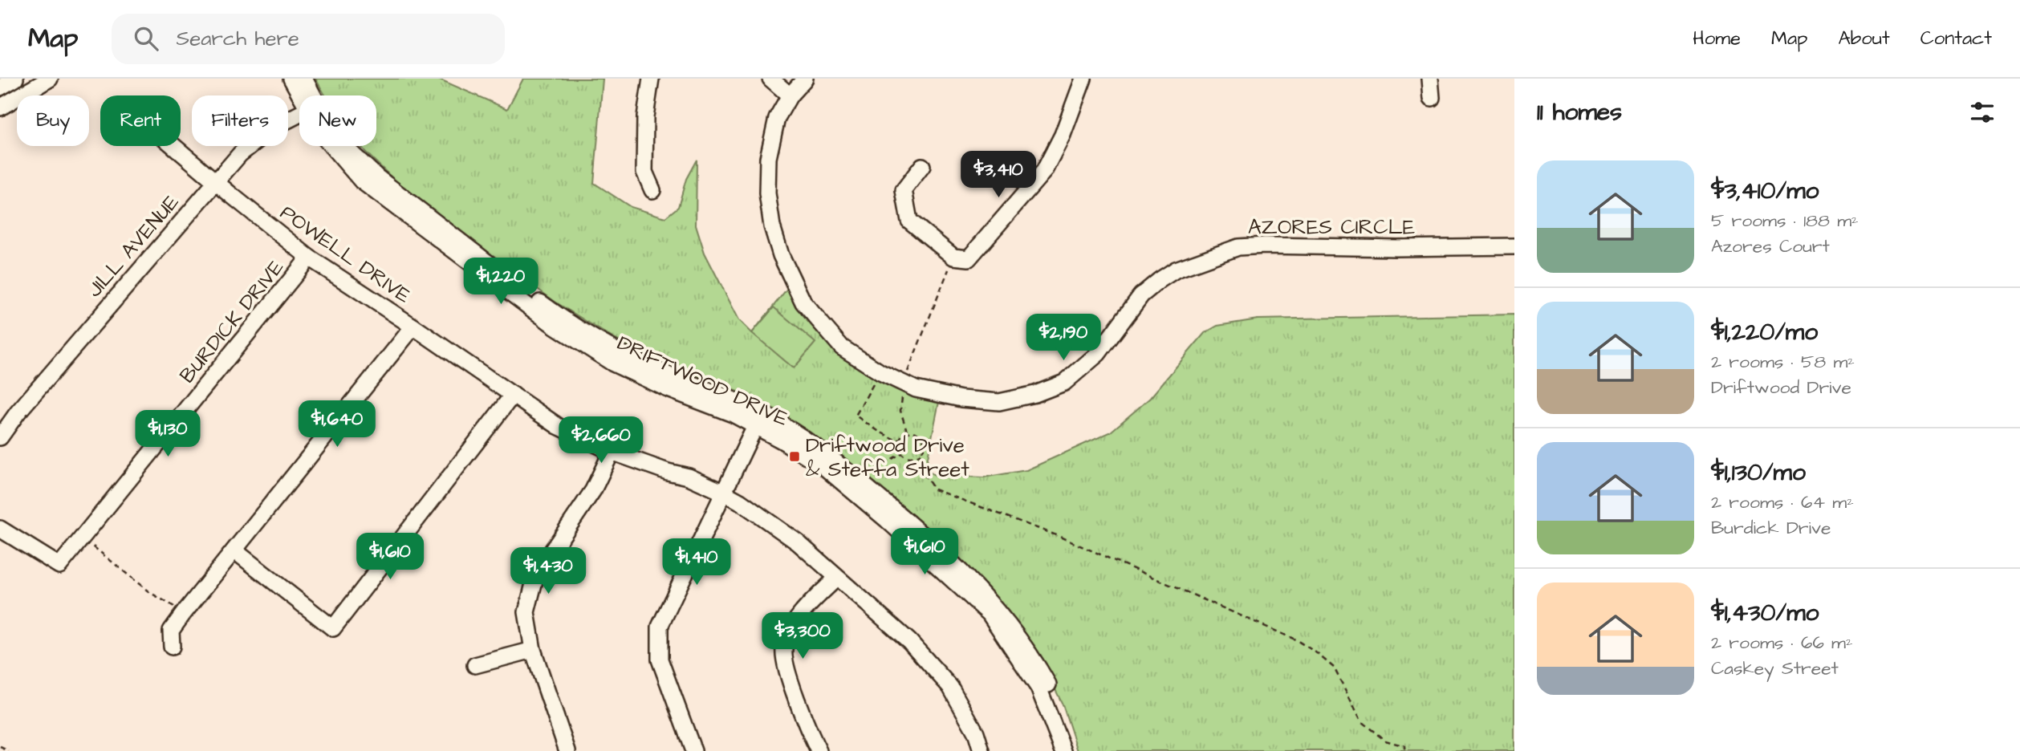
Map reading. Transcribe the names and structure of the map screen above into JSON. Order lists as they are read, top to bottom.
{
  "streets": {
    "street": [
      "AZORES CIRCLE",
      "JILL AVENUE",
      "POWELL DRIVE",
      "BURDICK DRIVE",
      "DRIFTWOOD DRIVE"
    ]
  },
  "crossings": [
    ["JILL AVENUE", "POWELL DRIVE"],
    ["POWELL DRIVE", "BURDICK DRIVE"]
  ],
  "places": {
    "transit": ["Driftwood Drive & Steffa Street"]
  },
  "page": {
    "header": "Map",
    "search": "Search here",
    "nav": [
      "Home",
      "Map",
      "About",
      "Contact"
    ],
    "heading": "11 homes",
    "chip": [
      "Buy",
      "Rent",
      "Filters",
      "New"
    ],
    "list": [
      {
        "name": "$3,410/mo",
        "note": "5 rooms · 188 m² · Azores Court"
      },
      {
        "name": "$1,220/mo",
        "note": "2 rooms · 58 m² · Driftwood Drive"
      },
      {
        "name": "$1,130/mo",
        "note": "2 rooms · 64 m² · Burdick Drive"
      },
      {
        "name": "$1,430/mo",
        "note": "2 rooms · 66 m² · Caskey Street"
      }
    ],
    "price": [
      "$3,410",
      "$1,220",
      "$2,190",
      "$1,640",
      "$1,130",
      "$2,660",
      "$1,610",
      "$1,610",
      "$1,410",
      "$1,430",
      "$3,300"
    ]
  }
}
